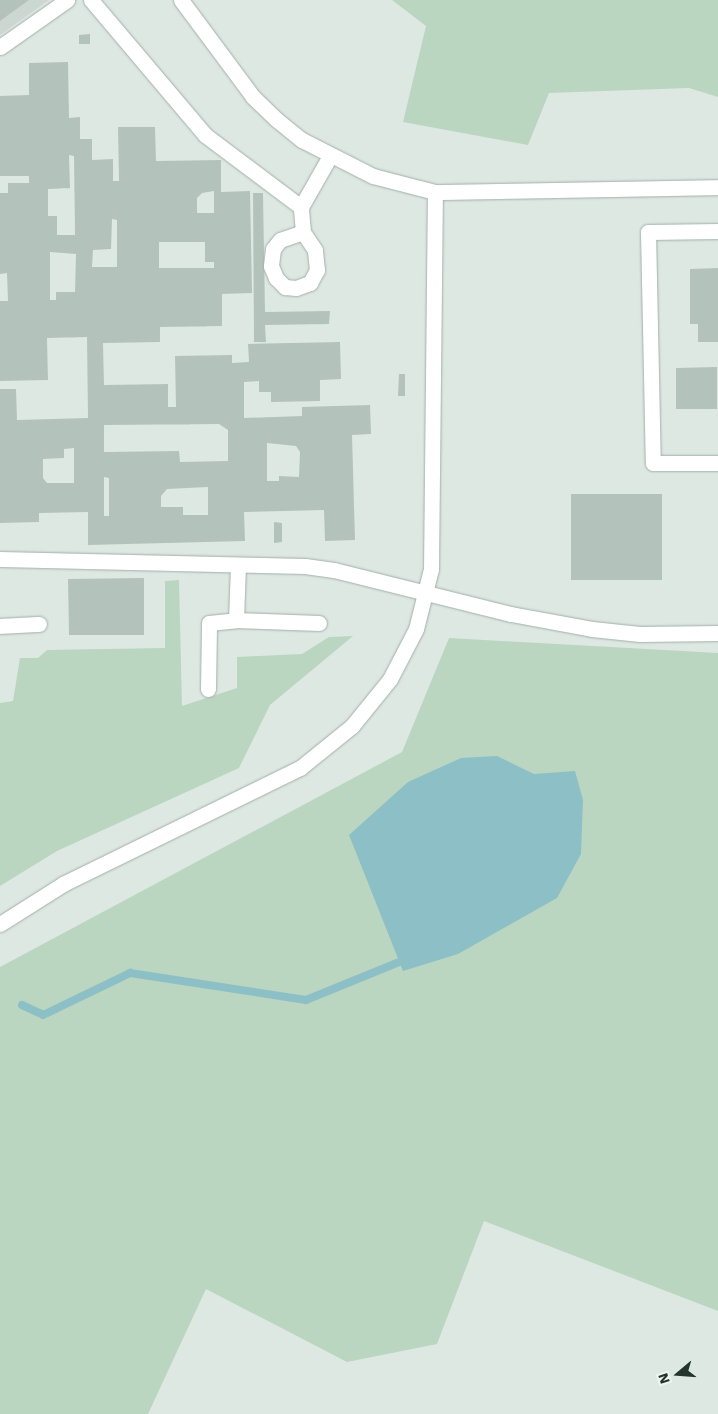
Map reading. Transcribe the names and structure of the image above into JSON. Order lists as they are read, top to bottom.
{
  "north": "left"
}
